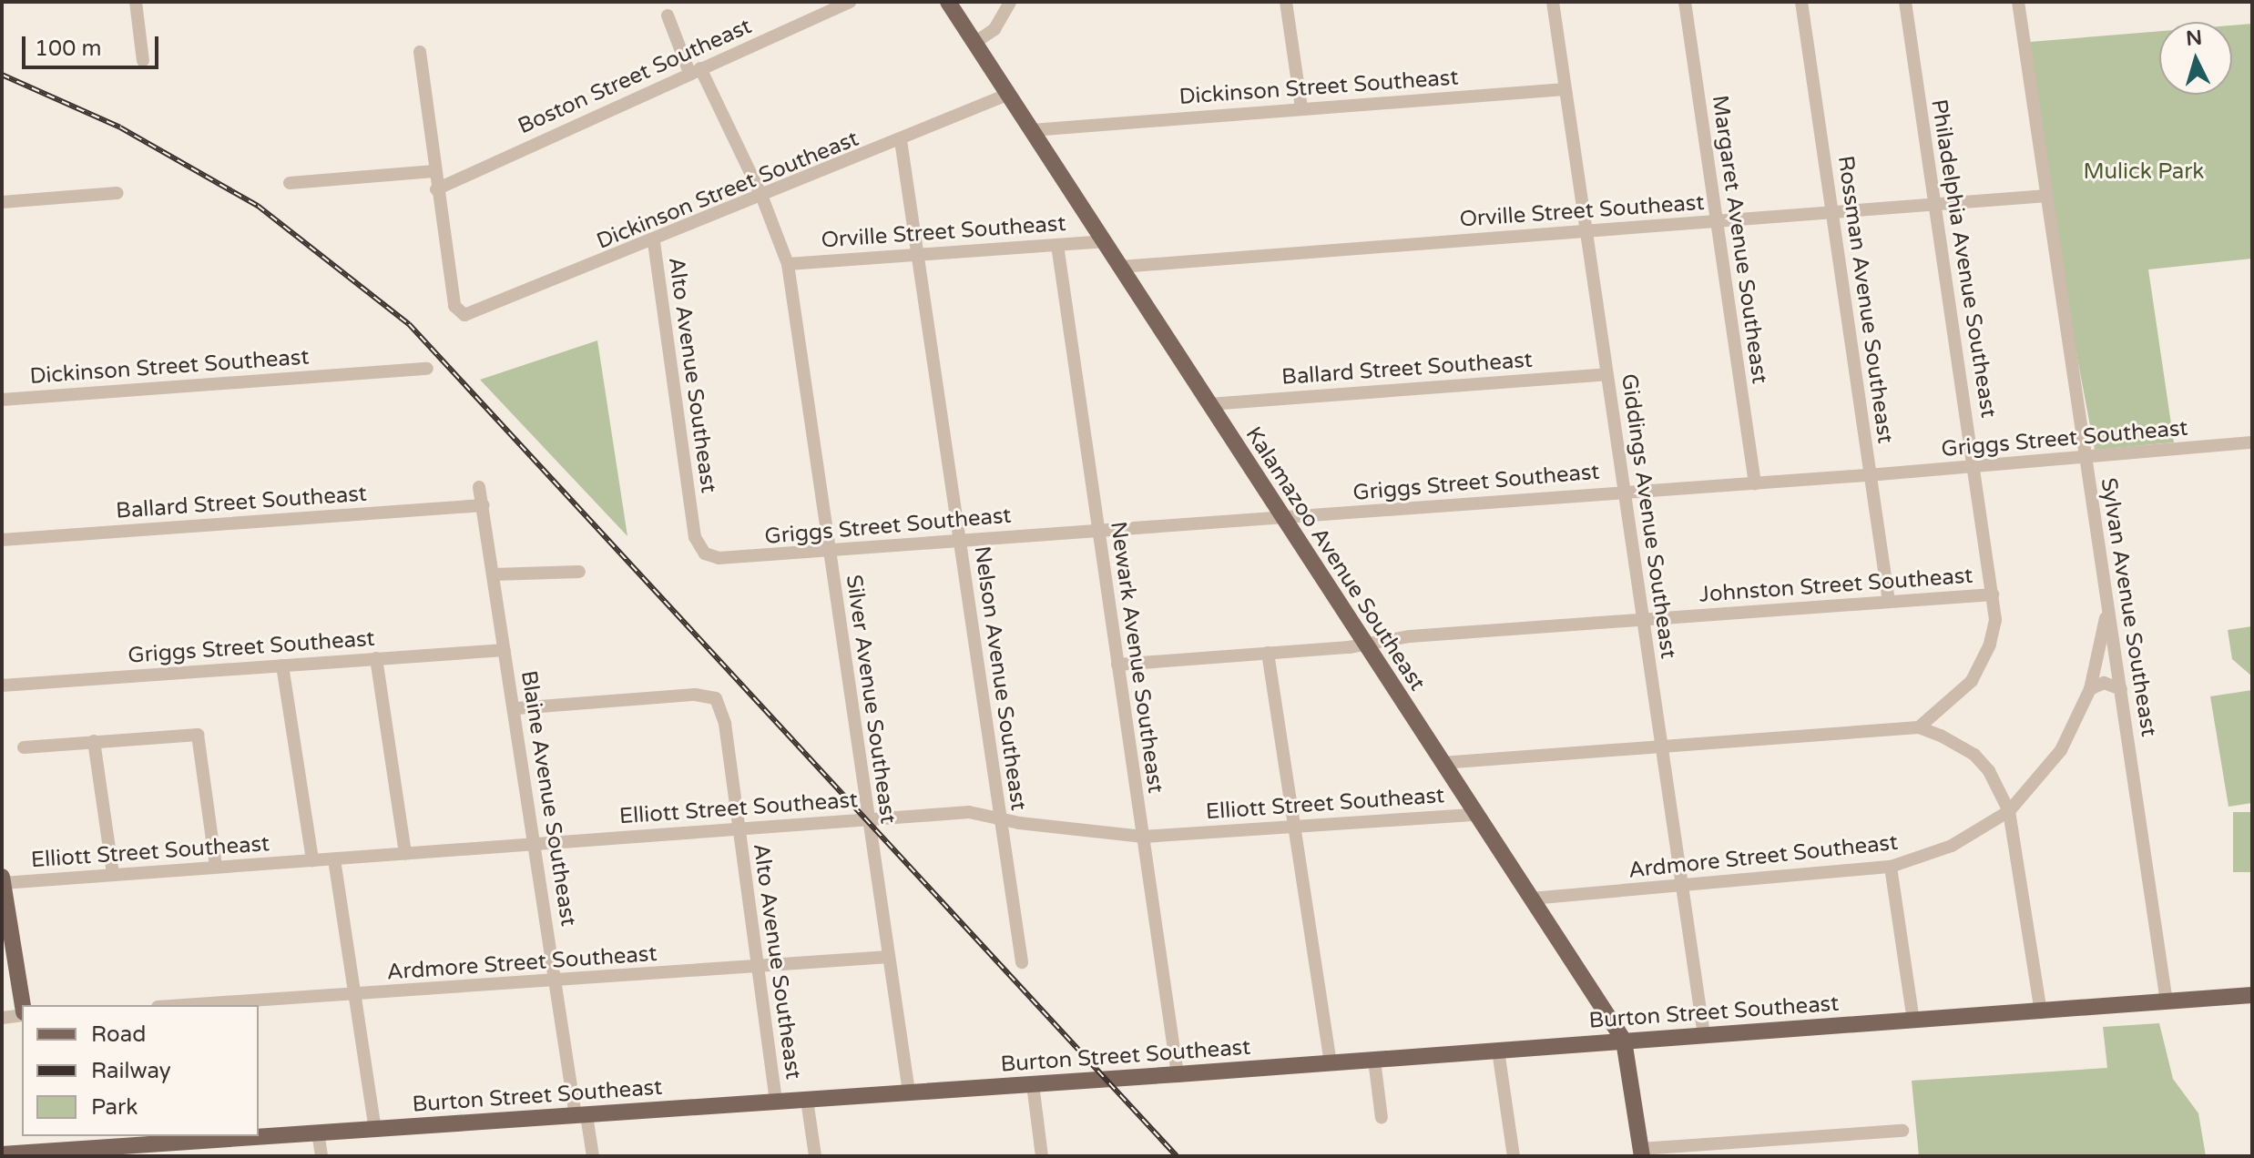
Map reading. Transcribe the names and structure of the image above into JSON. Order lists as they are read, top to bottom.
{
  "streets": {
    "main road": ["Kalamazoo Avenue Southeast", "Burton Street Southeast"],
    "street": [
      "Boston Street Southeast",
      "Dickinson Street Southeast",
      "Orville Street Southeast",
      "Margaret Avenue Southeast",
      "Philadelphia Avenue Southeast",
      "Rossman Avenue Southeast",
      "Ballard Street Southeast",
      "Alto Avenue Southeast",
      "Griggs Street Southeast",
      "Giddings Avenue Southeast",
      "Johnston Street Southeast",
      "Sylvan Avenue Southeast",
      "Newark Avenue Southeast",
      "Nelson Avenue Southeast",
      "Silver Avenue Southeast",
      "Blaine Avenue Southeast",
      "Elliott Street Southeast",
      "Ardmore Street Southeast"
    ]
  },
  "crossings": [
    ["Boston Street Southeast", "Dickinson Street Southeast"],
    ["Boston Street Southeast", "Silver Avenue Southeast"],
    ["Dickinson Street Southeast", "Alto Avenue Southeast"],
    ["Dickinson Street Southeast", "Giddings Avenue Southeast"],
    ["Dickinson Street Southeast", "Kalamazoo Avenue Southeast"],
    ["Dickinson Street Southeast", "Nelson Avenue Southeast"],
    ["Dickinson Street Southeast", "Silver Avenue Southeast"],
    ["Orville Street Southeast", "Margaret Avenue Southeast"],
    ["Orville Street Southeast", "Philadelphia Avenue Southeast"],
    ["Orville Street Southeast", "Rossman Avenue Southeast"],
    ["Orville Street Southeast", "Giddings Avenue Southeast"],
    ["Orville Street Southeast", "Kalamazoo Avenue Southeast"],
    ["Orville Street Southeast", "Sylvan Avenue Southeast"],
    ["Orville Street Southeast", "Newark Avenue Southeast"],
    ["Orville Street Southeast", "Nelson Avenue Southeast"],
    ["Orville Street Southeast", "Silver Avenue Southeast"],
    ["Margaret Avenue Southeast", "Griggs Street Southeast"],
    ["Philadelphia Avenue Southeast", "Griggs Street Southeast"],
    ["Philadelphia Avenue Southeast", "Johnston Street Southeast"],
    ["Philadelphia Avenue Southeast", "Elliott Street Southeast"],
    ["Rossman Avenue Southeast", "Griggs Street Southeast"],
    ["Rossman Avenue Southeast", "Johnston Street Southeast"],
    ["Ballard Street Southeast", "Giddings Avenue Southeast"],
    ["Ballard Street Southeast", "Kalamazoo Avenue Southeast"],
    ["Ballard Street Southeast", "Blaine Avenue Southeast"],
    ["Alto Avenue Southeast", "Griggs Street Southeast"],
    ["Alto Avenue Southeast", "Blaine Avenue Southeast"],
    ["Alto Avenue Southeast", "Elliott Street Southeast"],
    ["Alto Avenue Southeast", "Ardmore Street Southeast"],
    ["Alto Avenue Southeast", "Burton Street Southeast"],
    ["Griggs Street Southeast", "Giddings Avenue Southeast"],
    ["Griggs Street Southeast", "Kalamazoo Avenue Southeast"],
    ["Griggs Street Southeast", "Sylvan Avenue Southeast"],
    ["Griggs Street Southeast", "Newark Avenue Southeast"],
    ["Griggs Street Southeast", "Nelson Avenue Southeast"],
    ["Griggs Street Southeast", "Silver Avenue Southeast"],
    ["Griggs Street Southeast", "Blaine Avenue Southeast"],
    ["Giddings Avenue Southeast", "Johnston Street Southeast"],
    ["Giddings Avenue Southeast", "Elliott Street Southeast"],
    ["Giddings Avenue Southeast", "Ardmore Street Southeast"],
    ["Giddings Avenue Southeast", "Burton Street Southeast"],
    ["Kalamazoo Avenue Southeast", "Johnston Street Southeast"],
    ["Kalamazoo Avenue Southeast", "Elliott Street Southeast"],
    ["Kalamazoo Avenue Southeast", "Ardmore Street Southeast"],
    ["Kalamazoo Avenue Southeast", "Burton Street Southeast"],
    ["Johnston Street Southeast", "Newark Avenue Southeast"],
    ["Sylvan Avenue Southeast", "Ardmore Street Southeast"],
    ["Sylvan Avenue Southeast", "Burton Street Southeast"],
    ["Newark Avenue Southeast", "Elliott Street Southeast"],
    ["Newark Avenue Southeast", "Burton Street Southeast"],
    ["Nelson Avenue Southeast", "Elliott Street Southeast"],
    ["Silver Avenue Southeast", "Elliott Street Southeast"],
    ["Silver Avenue Southeast", "Ardmore Street Southeast"],
    ["Silver Avenue Southeast", "Burton Street Southeast"],
    ["Blaine Avenue Southeast", "Elliott Street Southeast"],
    ["Blaine Avenue Southeast", "Ardmore Street Southeast"],
    ["Blaine Avenue Southeast", "Burton Street Southeast"]
  ],
  "parks": ["Mulick Park"],
  "legend": ["Road", "Railway", "Park"],
  "scale_bar": "100 m",
  "north": "top"
}
